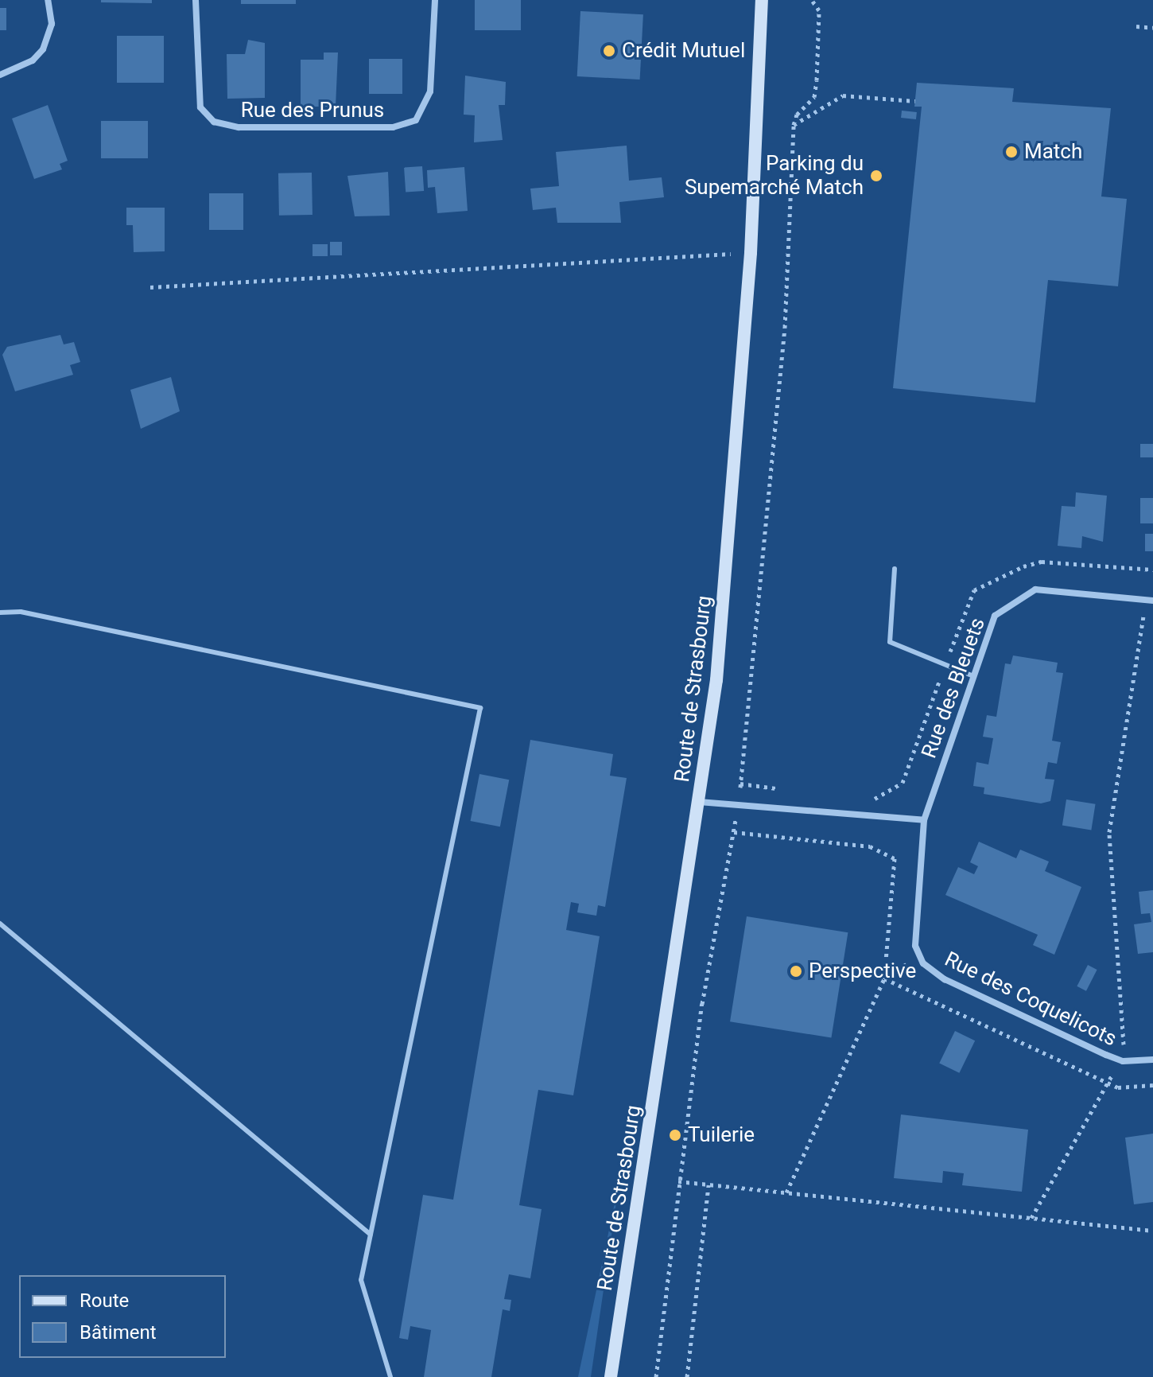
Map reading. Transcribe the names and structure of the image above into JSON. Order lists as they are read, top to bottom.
{
  "streets": {
    "main road": ["Route de Strasbourg"],
    "street": ["Rue des Prunus", "Rue des Bleuets", "Rue des Coquelicots"]
  },
  "crossings": [
    ["Rue des Bleuets", "Rue des Coquelicots"]
  ],
  "places": [
    "Crédit Mutuel",
    "Match",
    "Parking du Supemarché Match",
    "Perspective",
    "Tuilerie"
  ],
  "legend": ["Route", "Bâtiment"]
}
